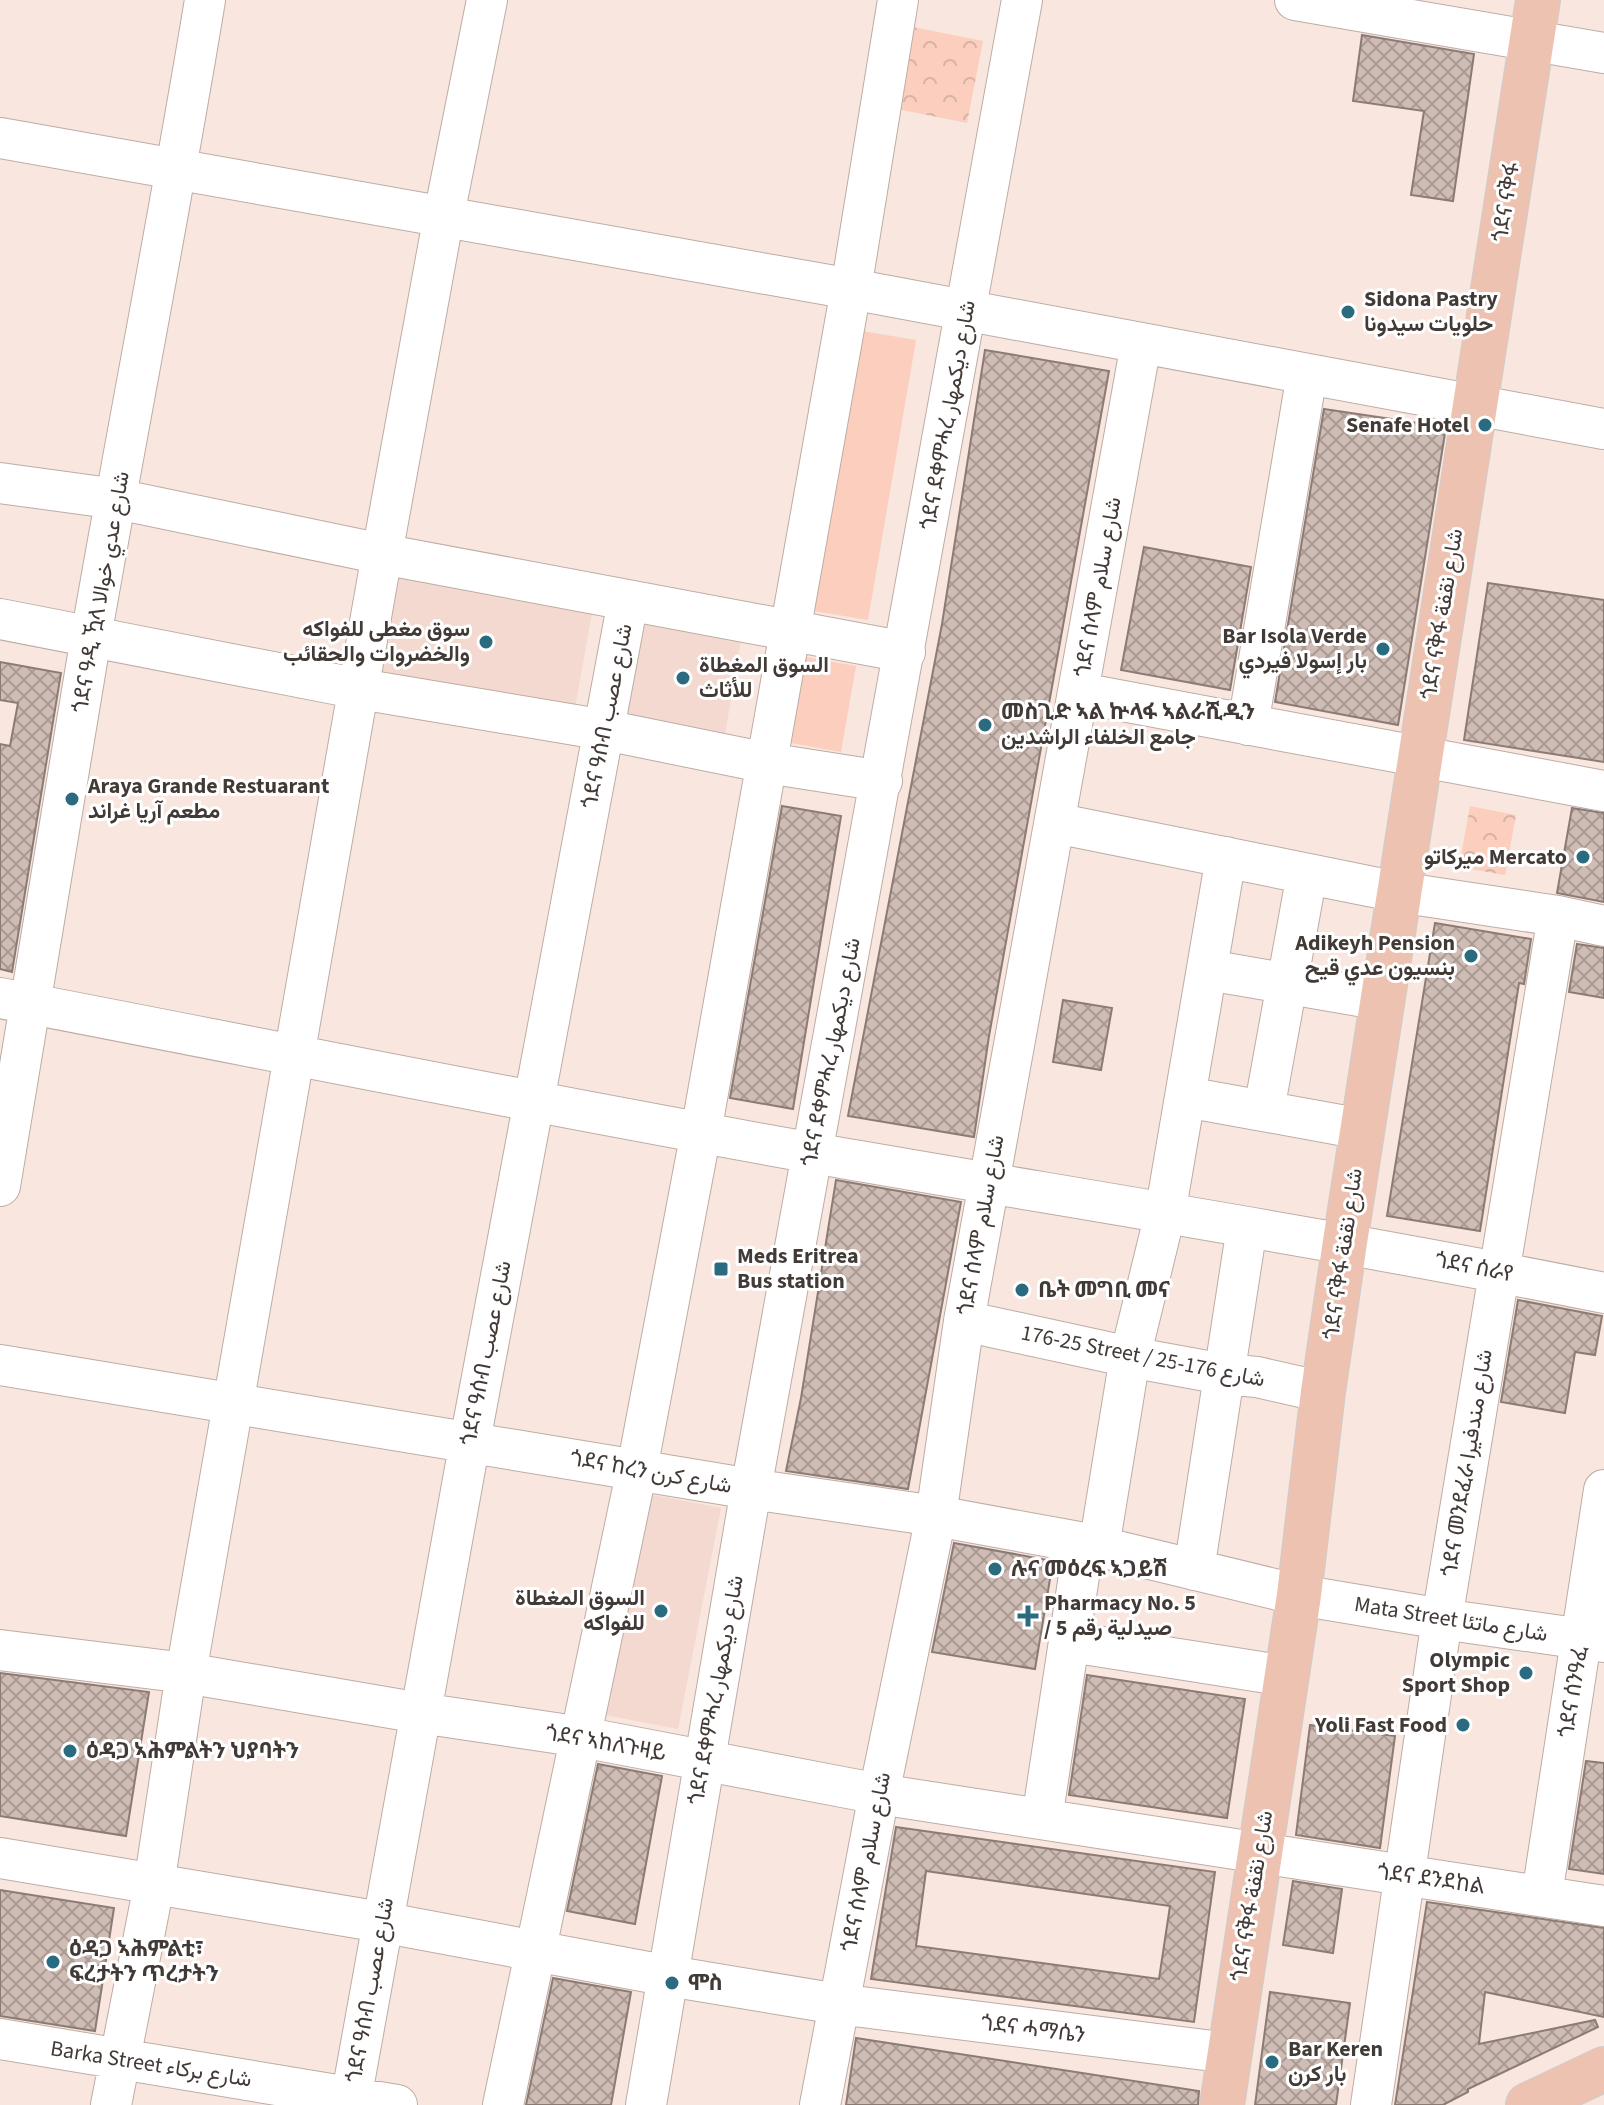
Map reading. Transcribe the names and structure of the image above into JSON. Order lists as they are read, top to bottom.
{
  "streets": {
    "main road": ["ጎደና ናቅፋ", "ጎደና ናቅፋ شارع نقفة"],
    "street": [
      "ጎደና ደቀምሓረ شارع ديكمهار",
      "ጎደና ሰላም شارع سلام",
      "ጎደና ዓዲ ዃላ شارع عدي خوالا",
      "ጎደና ዓሰብ شارع عصب",
      "ጎደና ሰራየ",
      "176-25 Street / شارع 176-25",
      "ጎደና መንደፈራ شارع مندفيرا",
      "ጎደና ከረን شارع كرن",
      "Mata Street شارع ماتئا",
      "ጎደና ሰንዓፈ",
      "ጎደና ኣከለጉዛይ",
      "ጎደና ደንደከል",
      "ጎደና ሓማሴን",
      "Barka Street شارع بركاء"
    ]
  },
  "crossings": [
    ["ጎደና ናቅፋ", "ጎደና ናቅፋ شارع نقفة"],
    ["ጎደና ደቀምሓረ شارع ديكمهار", "ጎደና ሰራየ"],
    ["ጎደና ደቀምሓረ شارع ديكمهار", "ጎደና ከረን شارع كرن"],
    ["ጎደና ደቀምሓረ شارع ديكمهار", "ጎደና ኣከለጉዛይ"],
    ["ጎደና ደቀምሓረ شارع ديكمهار", "ጎደና ሓማሴን"],
    ["ጎደና ሰላም شارع سلام", "ጎደና ሰራየ"],
    ["ጎደና ሰላም شارع سلام", "176-25 Street / شارع 176-25"],
    ["ጎደና ሰላም شارع سلام", "ጎደና ከረን شارع كرن"],
    ["ጎደና ሰላም شارع سلام", "ጎደና ኣከለጉዛይ"],
    ["ጎደና ሰላም شارع سلام", "ጎደና ሓማሴን"],
    ["ጎደና ዓዲ ዃላ شارع عدي خوالا", "ጎደና ሰራየ"],
    ["ጎደና ናቅፋ شارع نقفة", "ጎደና ሰራየ"],
    ["ጎደና ናቅፋ شارع نقفة", "176-25 Street / شارع 176-25"],
    ["ጎደና ናቅፋ شارع نقفة", "ጎደና ከረን شارع كرن"],
    ["ጎደና ናቅፋ شارع نقفة", "Mata Street شارع ماتئا"],
    ["ጎደና ናቅፋ شارع نقفة", "ጎደና ኣከለጉዛይ"],
    ["ጎደና ናቅፋ شارع نقفة", "ጎደና ደንደከል"],
    ["ጎደና ናቅፋ شارع نقفة", "ጎደና ሓማሴን"],
    ["ጎደና ዓሰብ شارع عصب", "ጎደና ሰራየ"],
    ["ጎደና ዓሰብ شارع عصب", "ጎደና ከረን شارع كرن"],
    ["ጎደና ዓሰብ شارع عصب", "ጎደና ኣከለጉዛይ"],
    ["ጎደና ዓሰብ شارع عصب", "ጎደና ሓማሴን"],
    ["ጎደና ዓሰብ شارع عصب", "Barka Street شارع بركاء"],
    ["ጎደና ሰራየ", "ጎደና መንደፈራ شارع مندفيرا"],
    ["ጎደና መንደፈራ شارع مندفيرا", "Mata Street شارع ماتئا"],
    ["ጎደና መንደፈራ شارع مندفيرا", "ጎደና ደንደከል"],
    ["ጎደና ከረን شارع كرن", "Mata Street شارع ماتئا"],
    ["Mata Street شارع ماتئا", "ጎደና ሰንዓፈ"],
    ["ጎደና ሰንዓፈ", "ጎደና ደንደከል"],
    ["ጎደና ኣከለጉዛይ", "ጎደና ደንደከል"]
  ],
  "places": {
    "other": [
      "Sidona Pastry حلويات سيدونا",
      "Senafe Hotel",
      "سوق مغطى للفواكه والخضروات والحقائب",
      "Bar Isola Verde بار إسولا فيردي",
      "السوق المغطاة للأثاث",
      "መስጊድ ኣል ኵላፋ ኣልራሺዲን جامع الخلفاء الراشدين",
      "Araya Grande Restuarant مطعم آريا غراند",
      "ميركاتو Mercato",
      "Adikeyh Pension بنسيون عدي قيح",
      "ቤት መግቢ መና",
      "ሉና መዕረፍ ኣጋይሽ",
      "السوق المغطاة للفواكه",
      "Olympic Sport Shop",
      "Yoli Fast Food",
      "ዕዳጋ ኣሕምልትን ህያባትን",
      "ዕዳጋ ኣሕምልቲ፣ ፍረታትን ጥረታትን",
      "ሞስ",
      "Bar Keren بار كرن"
    ],
    "transit": ["Meds Eritrea Bus station"],
    "health": ["Pharmacy No. 5 / صيدلية رقم 5"]
  }
}
